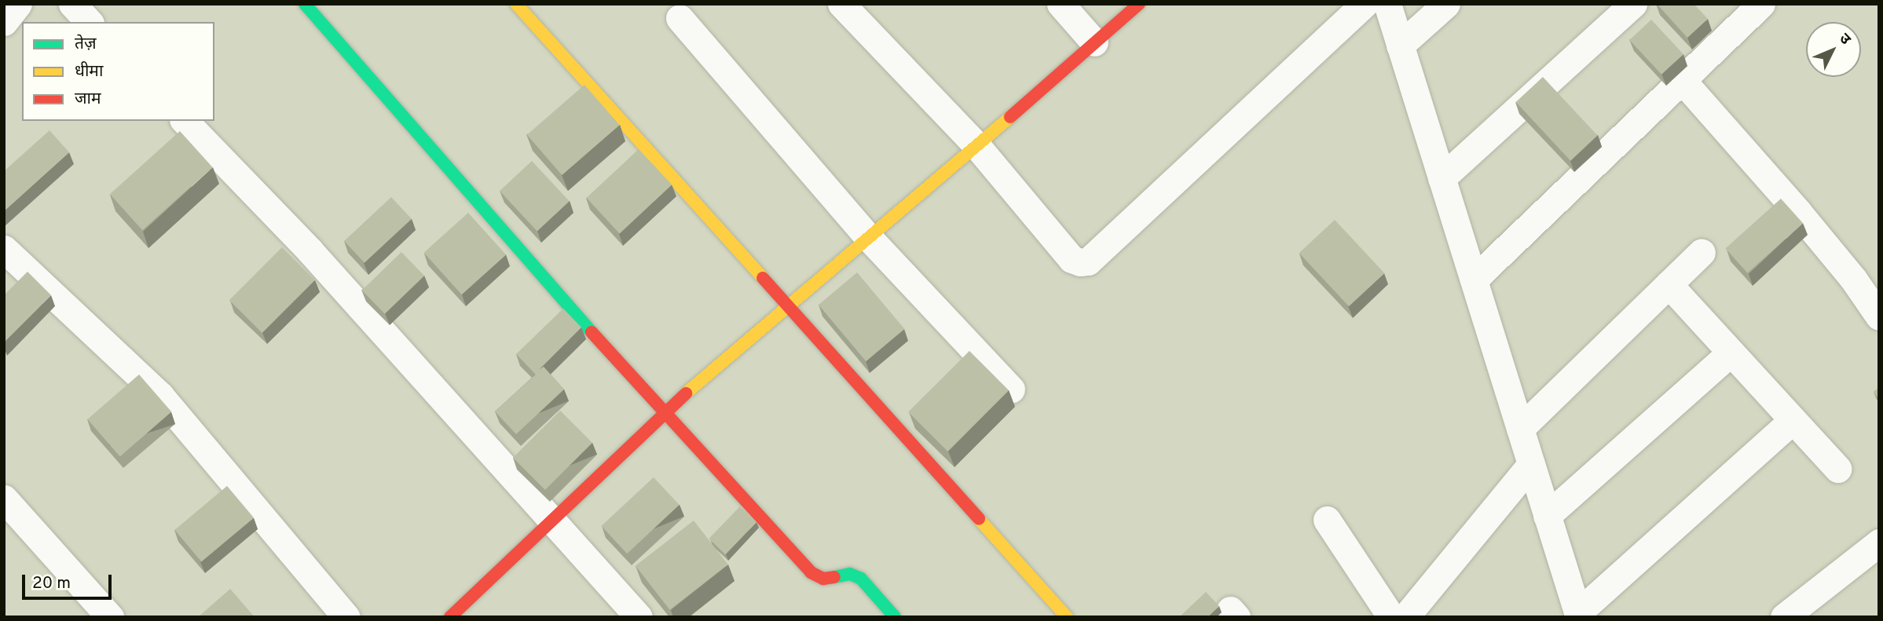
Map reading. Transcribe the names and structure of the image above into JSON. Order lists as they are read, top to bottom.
{
  "legend": ["तेज़", "धीमा", "जाम"],
  "scale_bar": "20 m",
  "north": "top right"
}
